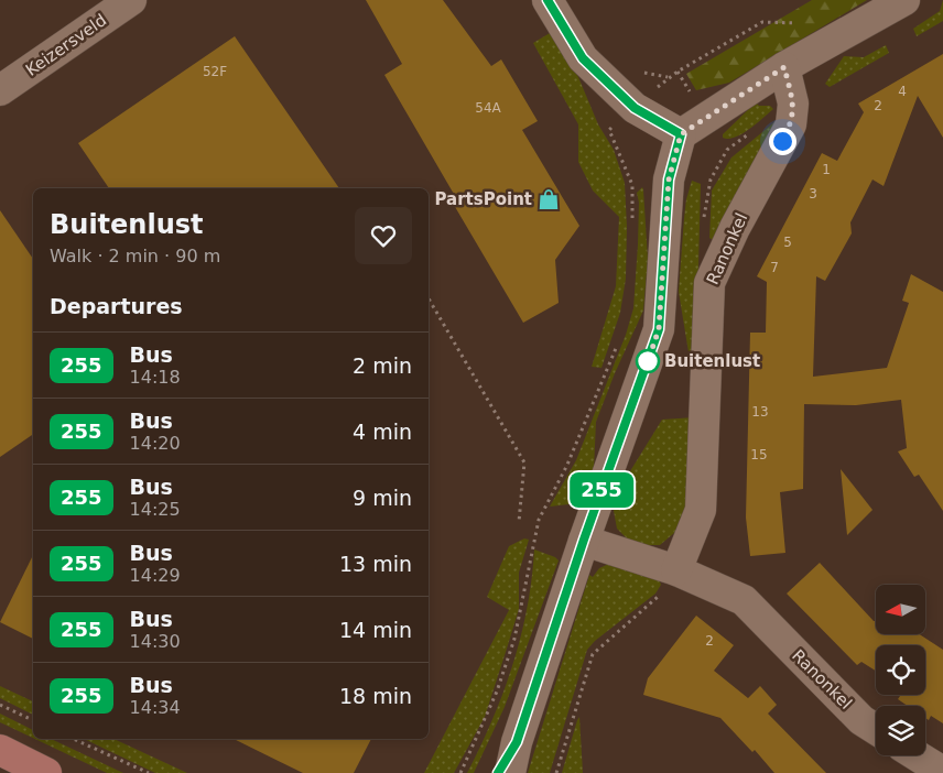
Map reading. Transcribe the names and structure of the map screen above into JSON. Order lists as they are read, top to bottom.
{
  "streets": {
    "street": ["Keizersveld", "Ranonkel"]
  },
  "places": {
    "shop": ["PartsPoint"],
    "other": ["Buitenlust"]
  },
  "lines": ["bus line 255"],
  "house_numbers": [
    "52F",
    "4",
    "2",
    "54A",
    "1",
    "3",
    "5",
    "7",
    "13",
    "15",
    "2"
  ],
  "north": "left",
  "page": {
    "on_map": "255",
    "heading": [
      ["Buitenlust", "Walk · 2 min · 90 m"],
      "Departures"
    ],
    "list": [
      {
        "mark": "255",
        "name": "Bus",
        "note": "14:18",
        "value": "2 min"
      },
      {
        "mark": "255",
        "name": "Bus",
        "note": "14:20",
        "value": "4 min"
      },
      {
        "mark": "255",
        "name": "Bus",
        "note": "14:25",
        "value": "9 min"
      },
      {
        "mark": "255",
        "name": "Bus",
        "note": "14:29",
        "value": "13 min"
      },
      {
        "mark": "255",
        "name": "Bus",
        "note": "14:30",
        "value": "14 min"
      },
      {
        "mark": "255",
        "name": "Bus",
        "note": "14:34",
        "value": "18 min"
      }
    ]
  }
}
